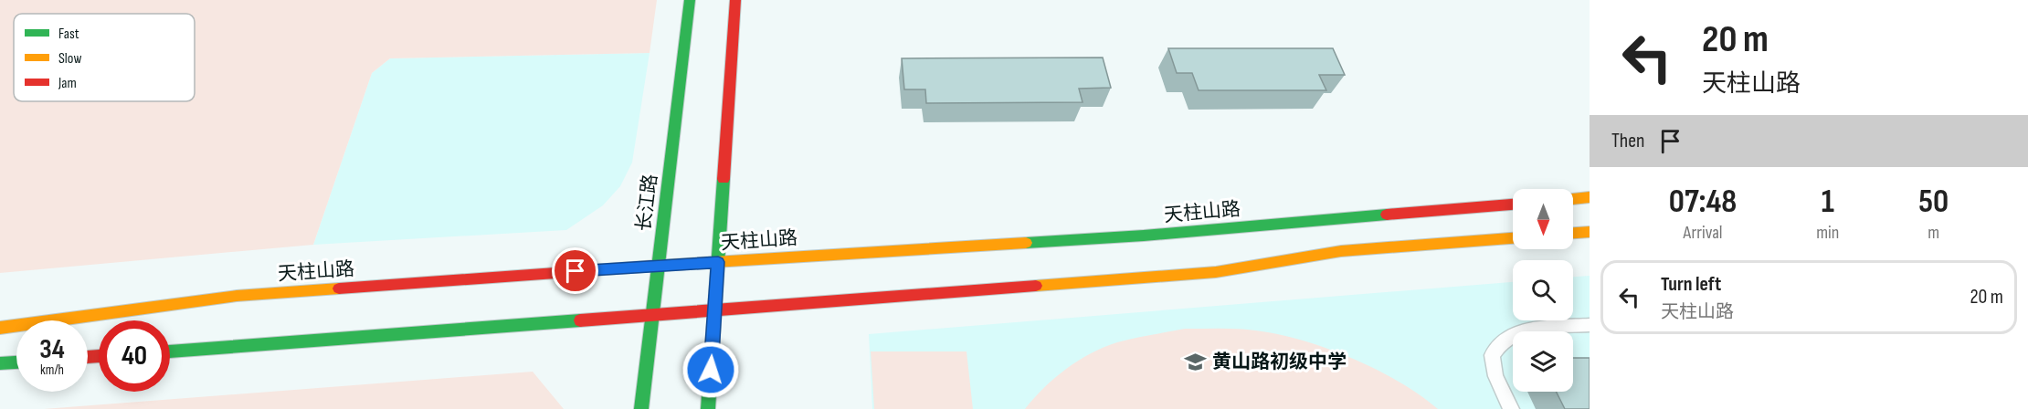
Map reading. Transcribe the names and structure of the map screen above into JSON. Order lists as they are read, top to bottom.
{
  "streets": {
    "street": ["长江路", "天柱山路"]
  },
  "crossings": [
    ["长江路", "天柱山路"]
  ],
  "places": {
    "school or university": ["黄山路初级中学"]
  },
  "legend": ["Fast", "Slow", "Jam"],
  "north": "bottom",
  "page": {
    "turn": ["20 m", "天柱山路"],
    "then": "Then",
    "eta": [
      "07:48",
      "Arrival",
      "1",
      "min",
      "50",
      "m"
    ],
    "list": [
      {
        "name": "Turn left",
        "note": "天柱山路",
        "value": "20 m"
      }
    ],
    "speed": "34 km/h",
    "limit": "40"
  }
}
